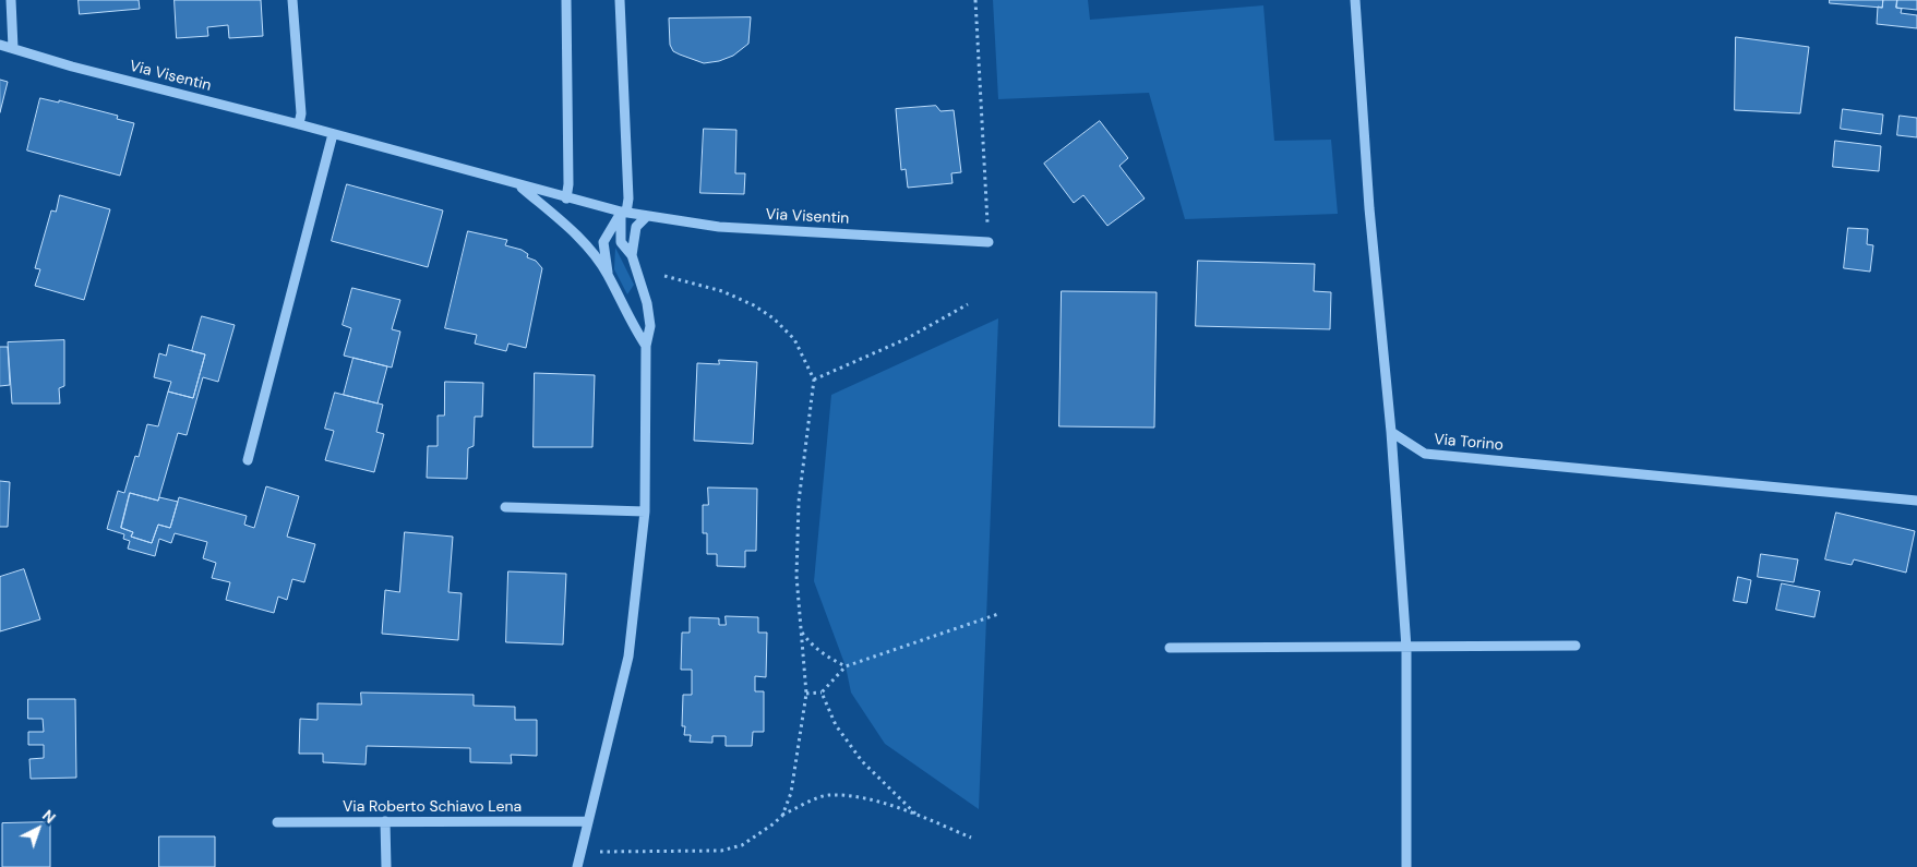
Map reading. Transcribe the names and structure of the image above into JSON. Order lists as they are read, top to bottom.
{
  "streets": {
    "street": ["Via Visentin", "Via Torino", "Via Roberto Schiavo Lena"]
  },
  "north": "top right"
}
